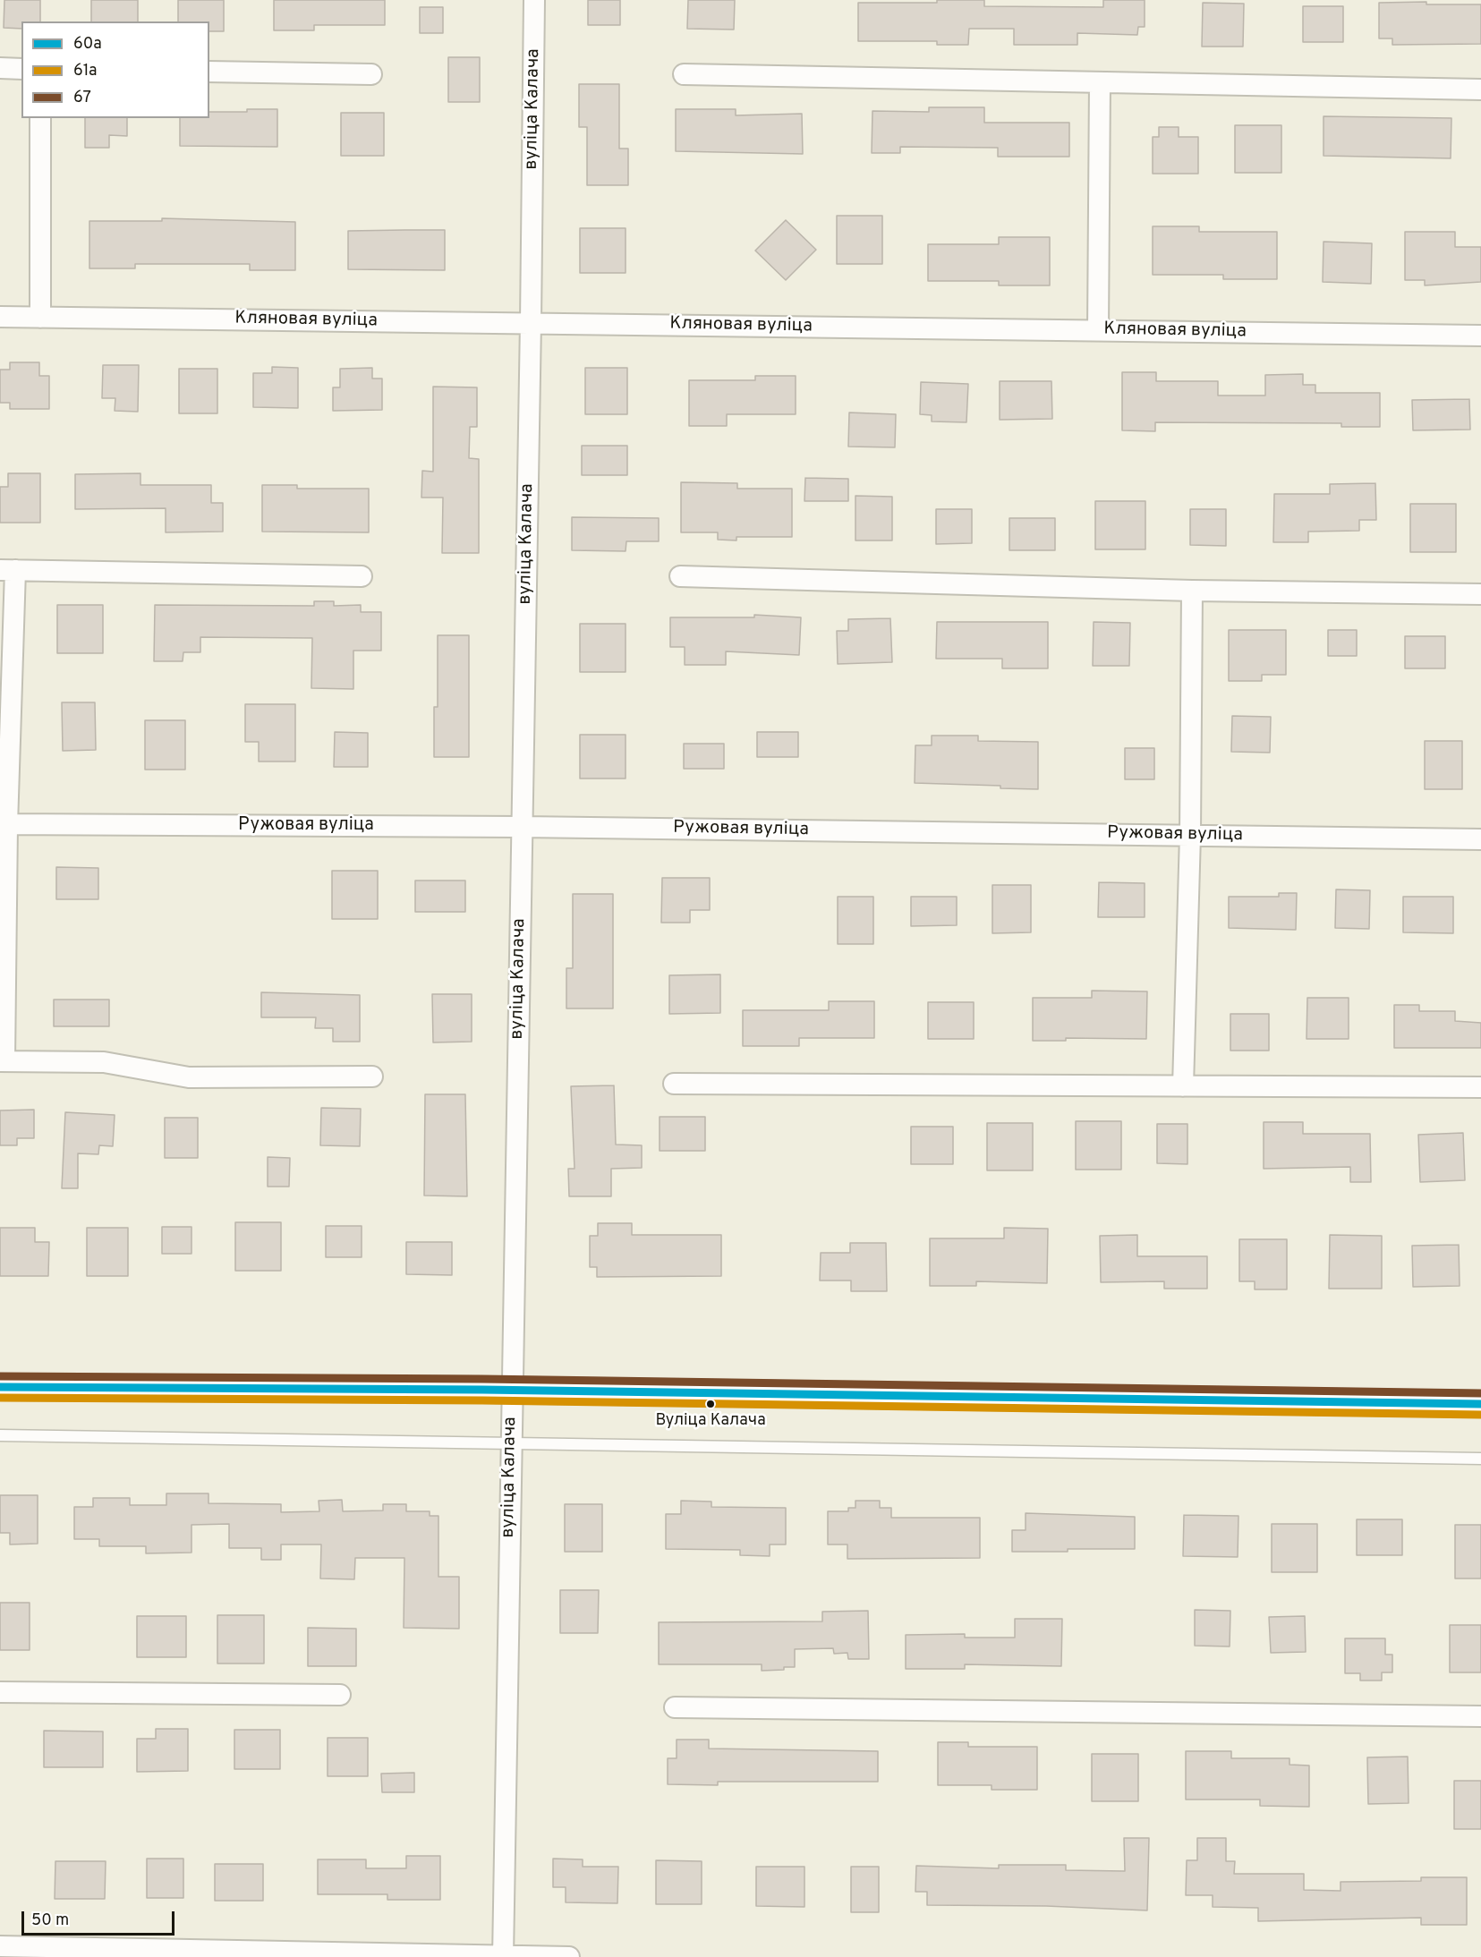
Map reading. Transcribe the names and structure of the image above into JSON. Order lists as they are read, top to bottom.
{
  "streets": {
    "street": ["вуліца Калача", "Кляновая вуліца", "Ружовая вуліца"]
  },
  "crossings": [
    ["вуліца Калача", "Кляновая вуліца"],
    ["вуліца Калача", "Ружовая вуліца"]
  ],
  "places": ["Вуліца Калача"],
  "lines": ["transit line 67", "transit line 60а", "transit line 61а"],
  "legend": ["60а", "61а", "67"],
  "scale_bar": "50 m"
}
